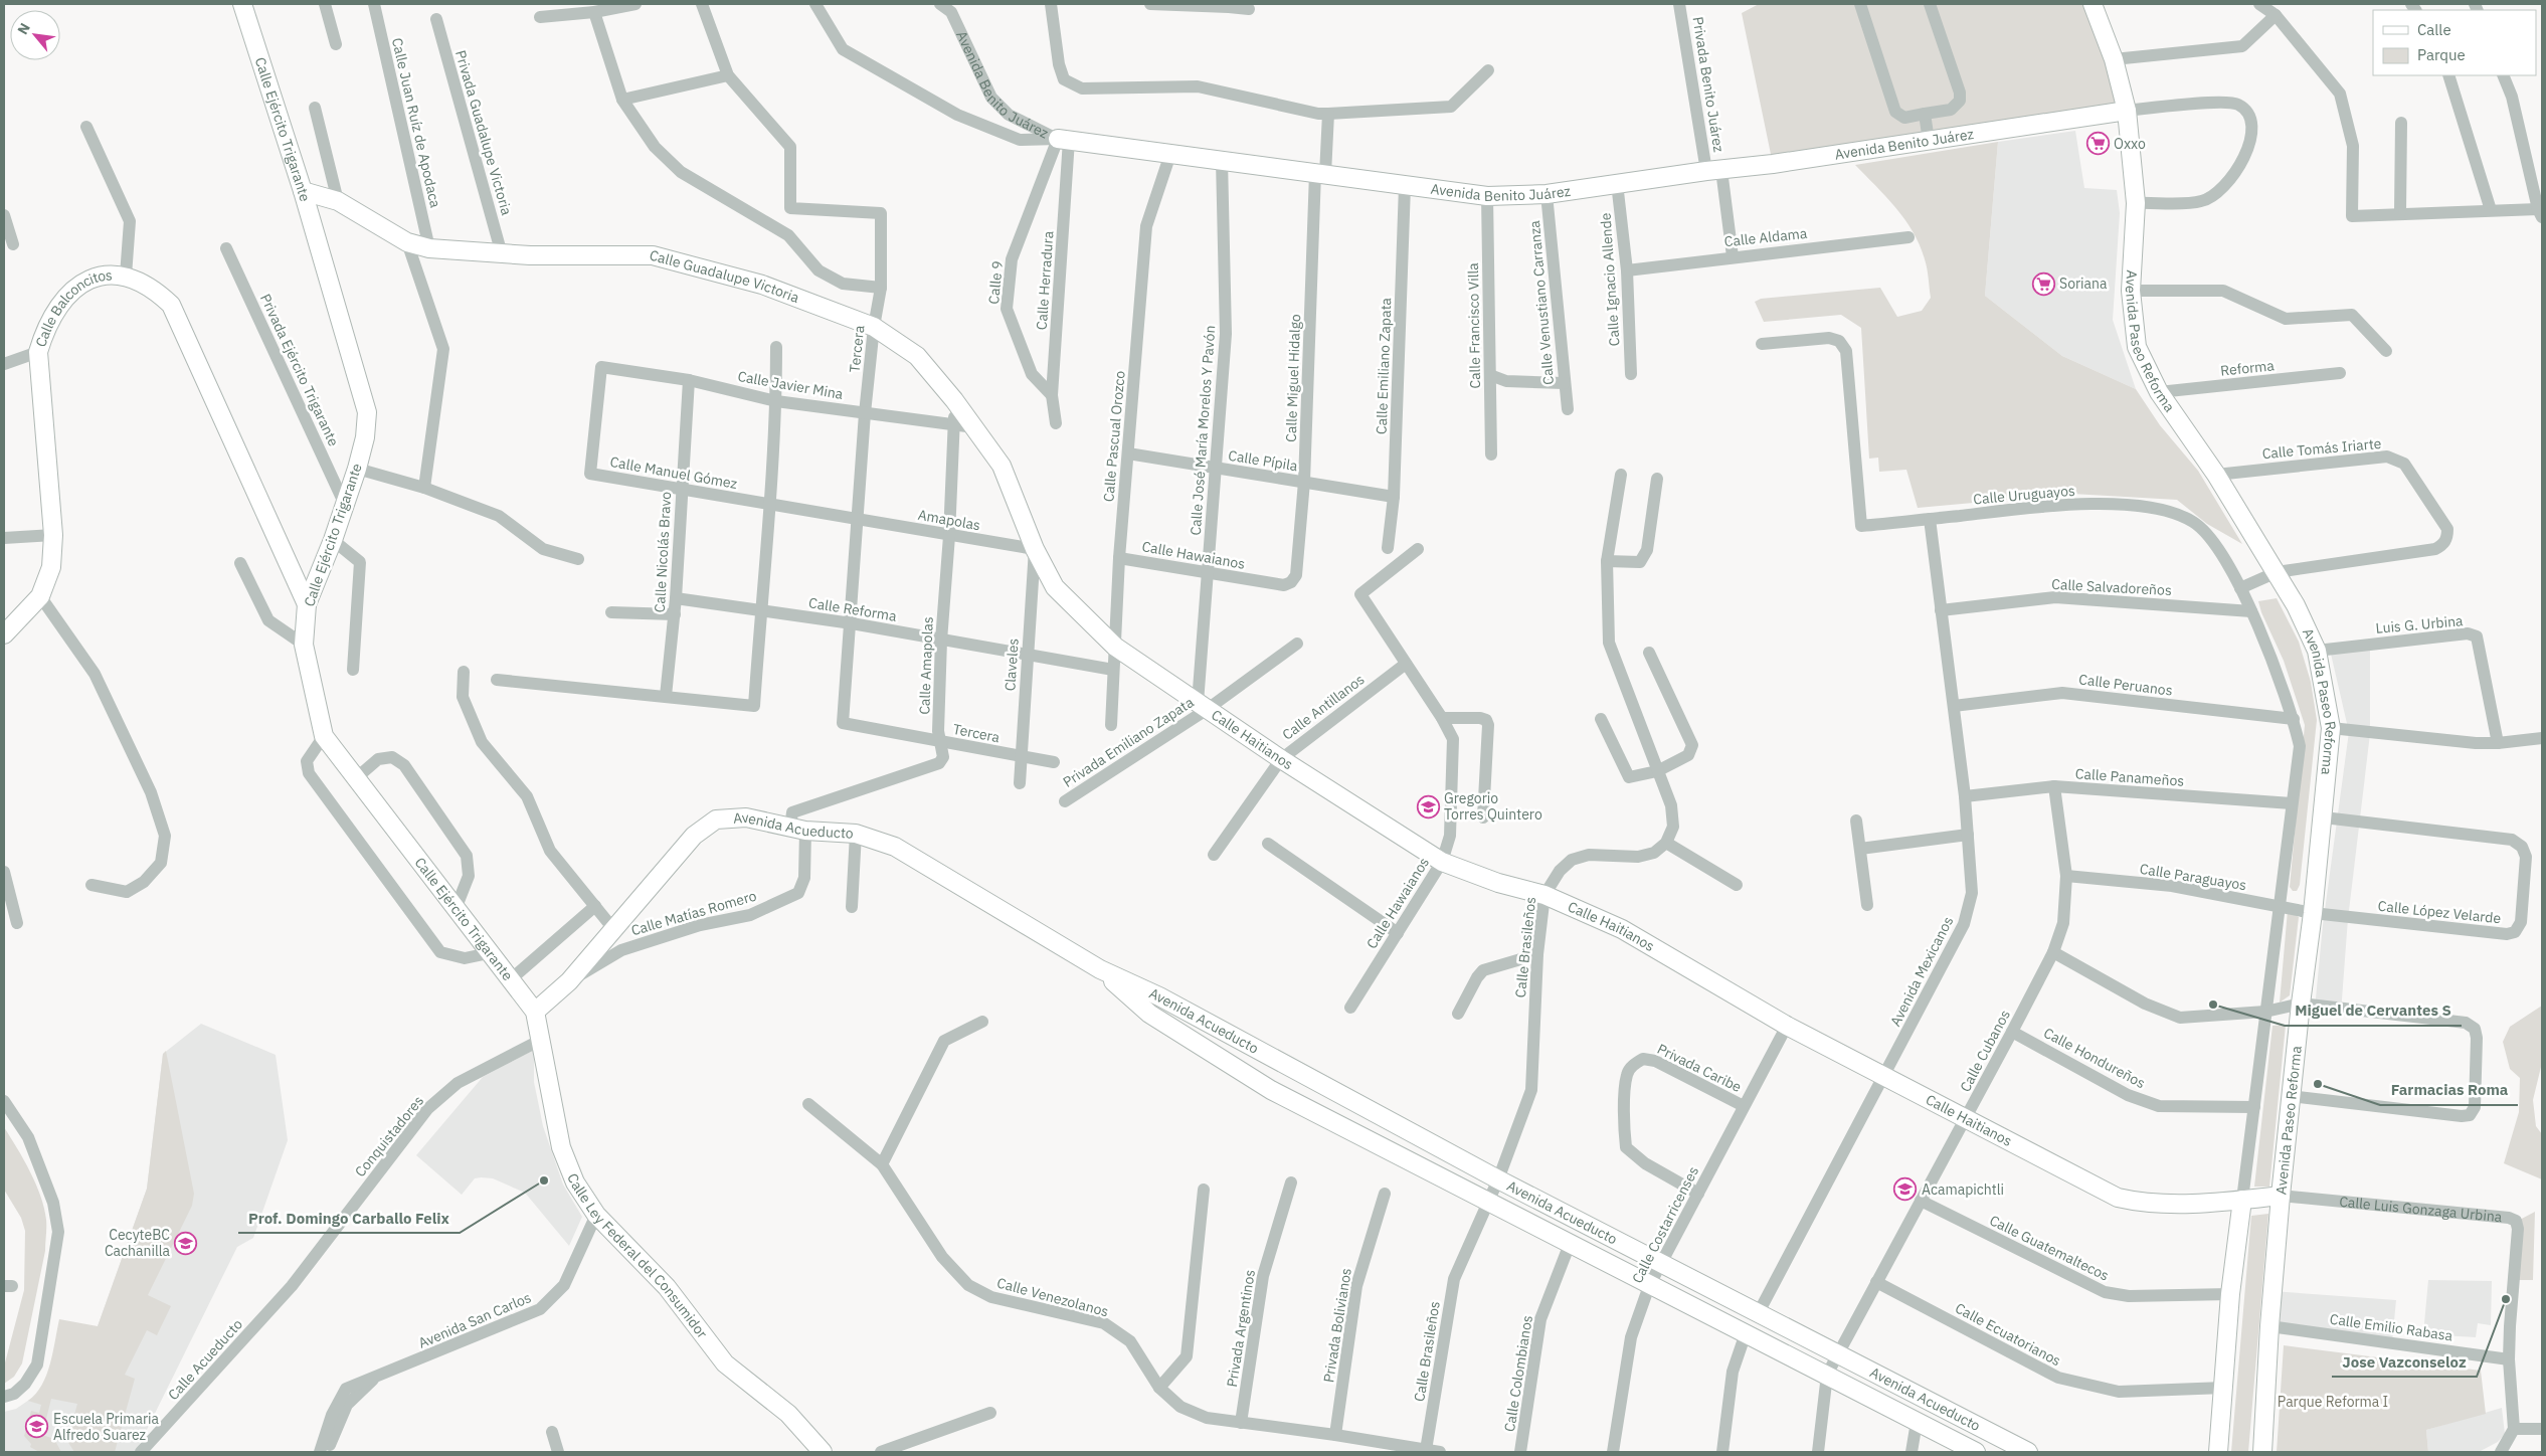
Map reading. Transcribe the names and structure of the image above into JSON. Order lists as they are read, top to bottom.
{
  "streets": {
    "main road": [
      "Avenida Benito Juárez",
      "Calle Ejército Trigarante",
      "Calle Guadalupe Victoria",
      "Calle Balconcitos",
      "Avenida Paseo Reforma",
      "Calle Haitianos",
      "Avenida Acueducto",
      "Calle Luis Gonzaga Urbina",
      "Calle Ley Federal del Consumidor"
    ],
    "street": [
      "Privada Benito Juárez",
      "Calle Juan Ruíz de Apodaca",
      "Privada Guadalupe Victoria",
      "Calle Aldama",
      "Calle Ignacio Allende",
      "Calle Herradura",
      "Calle 9",
      "Calle Venustiano Carranza",
      "Calle Francisco Villa",
      "Tercera",
      "Calle Emiliano Zapata",
      "Reforma",
      "Privada Ejército Trigarante",
      "Calle Miguel Hidalgo",
      "Calle Javier Mina",
      "Calle José María Morelos Y Pavón",
      "Calle Pascual Orozco",
      "Calle Tomás Iriarte",
      "Calle Pípila",
      "Calle Manuel Gómez",
      "Calle Uruguayos",
      "Amapolas",
      "Calle Nicolás Bravo",
      "Calle Hawaianos",
      "Calle Salvadoreños",
      "Calle Reforma",
      "Luis G. Urbina",
      "Claveles",
      "Calle Amapolas",
      "Calle Peruanos",
      "Calle Antillanos",
      "Privada Emiliano Zapata",
      "Calle Panameños",
      "Calle Paraguayos",
      "Calle López Velarde",
      "Calle Matías Romero",
      "Calle Brasileños",
      "Avenida Mexicanos",
      "Calle Cubanos",
      "Calle Hondureños",
      "Privada Caribe",
      "Conquistadores",
      "Calle Costarricenses",
      "Calle Guatemaltecos",
      "Calle Venezolanos",
      "Avenida San Carlos",
      "Privada Bolivianos",
      "Calle Emilio Rabasa",
      "Privada Argentinos",
      "Calle Ecuatorianos",
      "Calle Acueducto",
      "Calle Colombianos"
    ]
  },
  "crossings": [
    ["Avenida Benito Juárez", "Privada Benito Juárez"],
    ["Avenida Benito Juárez", "Calle Ignacio Allende"],
    ["Avenida Benito Juárez", "Calle Herradura"],
    ["Avenida Benito Juárez", "Calle 9"],
    ["Avenida Benito Juárez", "Calle Venustiano Carranza"],
    ["Avenida Benito Juárez", "Calle Francisco Villa"],
    ["Avenida Benito Juárez", "Avenida Paseo Reforma"],
    ["Avenida Benito Juárez", "Calle Emiliano Zapata"],
    ["Avenida Benito Juárez", "Calle Miguel Hidalgo"],
    ["Avenida Benito Juárez", "Calle José María Morelos Y Pavón"],
    ["Avenida Benito Juárez", "Calle Pascual Orozco"],
    ["Privada Benito Juárez", "Calle Aldama"],
    ["Calle Juan Ruíz de Apodaca", "Calle Guadalupe Victoria"],
    ["Calle Ejército Trigarante", "Calle Guadalupe Victoria"],
    ["Calle Ejército Trigarante", "Calle Balconcitos"],
    ["Calle Ejército Trigarante", "Privada Ejército Trigarante"],
    ["Calle Ejército Trigarante", "Avenida Acueducto"],
    ["Calle Ejército Trigarante", "Calle Ley Federal del Consumidor"],
    ["Privada Guadalupe Victoria", "Calle Guadalupe Victoria"],
    ["Calle Aldama", "Calle Ignacio Allende"],
    ["Calle Guadalupe Victoria", "Tercera"],
    ["Calle Guadalupe Victoria", "Calle Javier Mina"],
    ["Calle Guadalupe Victoria", "Amapolas"],
    ["Calle Guadalupe Victoria", "Claveles"],
    ["Calle Guadalupe Victoria", "Calle Amapolas"],
    ["Calle Guadalupe Victoria", "Calle Haitianos"],
    ["Calle Herradura", "Calle 9"],
    ["Avenida Paseo Reforma", "Reforma"],
    ["Avenida Paseo Reforma", "Calle Tomás Iriarte"],
    ["Avenida Paseo Reforma", "Calle Uruguayos"],
    ["Avenida Paseo Reforma", "Calle Salvadoreños"],
    ["Avenida Paseo Reforma", "Luis G. Urbina"],
    ["Avenida Paseo Reforma", "Calle Peruanos"],
    ["Avenida Paseo Reforma", "Calle Haitianos"],
    ["Avenida Paseo Reforma", "Calle Panameños"],
    ["Avenida Paseo Reforma", "Calle Paraguayos"],
    ["Avenida Paseo Reforma", "Calle López Velarde"],
    ["Avenida Paseo Reforma", "Calle Hondureños"],
    ["Avenida Paseo Reforma", "Calle Luis Gonzaga Urbina"],
    ["Avenida Paseo Reforma", "Calle Guatemaltecos"],
    ["Avenida Paseo Reforma", "Calle Emilio Rabasa"],
    ["Avenida Paseo Reforma", "Calle Ecuatorianos"],
    ["Tercera", "Calle Javier Mina"],
    ["Tercera", "Calle Manuel Gómez"],
    ["Tercera", "Amapolas"],
    ["Tercera", "Calle Reforma"],
    ["Tercera", "Claveles"],
    ["Tercera", "Calle Amapolas"],
    ["Calle Emiliano Zapata", "Calle Pípila"],
    ["Calle Miguel Hidalgo", "Calle Pípila"],
    ["Calle Miguel Hidalgo", "Calle Hawaianos"],
    ["Calle Javier Mina", "Calle Manuel Gómez"],
    ["Calle Javier Mina", "Calle Nicolás Bravo"],
    ["Calle Javier Mina", "Calle Amapolas"],
    ["Calle José María Morelos Y Pavón", "Calle Pípila"],
    ["Calle José María Morelos Y Pavón", "Calle Hawaianos"],
    ["Calle José María Morelos Y Pavón", "Calle Haitianos"],
    ["Calle José María Morelos Y Pavón", "Privada Emiliano Zapata"],
    ["Calle Pascual Orozco", "Calle Pípila"],
    ["Calle Pascual Orozco", "Calle Hawaianos"],
    ["Calle Pascual Orozco", "Calle Reforma"],
    ["Calle Pascual Orozco", "Calle Haitianos"],
    ["Calle Manuel Gómez", "Amapolas"],
    ["Calle Manuel Gómez", "Calle Nicolás Bravo"],
    ["Calle Uruguayos", "Avenida Mexicanos"],
    ["Amapolas", "Claveles"],
    ["Amapolas", "Calle Amapolas"],
    ["Amapolas", "Calle Haitianos"],
    ["Calle Nicolás Bravo", "Calle Reforma"],
    ["Calle Hawaianos", "Calle Antillanos"],
    ["Calle Hawaianos", "Calle Haitianos"],
    ["Calle Salvadoreños", "Avenida Mexicanos"],
    ["Calle Reforma", "Claveles"],
    ["Calle Reforma", "Calle Amapolas"],
    ["Claveles", "Calle Haitianos"],
    ["Calle Amapolas", "Avenida Acueducto"],
    ["Calle Amapolas", "Calle Matías Romero"],
    ["Calle Peruanos", "Avenida Mexicanos"],
    ["Calle Antillanos", "Calle Haitianos"],
    ["Calle Haitianos", "Privada Emiliano Zapata"],
    ["Calle Haitianos", "Calle Brasileños"],
    ["Calle Haitianos", "Avenida Mexicanos"],
    ["Calle Haitianos", "Calle Cubanos"],
    ["Calle Haitianos", "Calle Luis Gonzaga Urbina"],
    ["Calle Haitianos", "Calle Costarricenses"],
    ["Calle Panameños", "Avenida Mexicanos"],
    ["Calle Panameños", "Calle Cubanos"],
    ["Avenida Acueducto", "Calle Matías Romero"],
    ["Avenida Acueducto", "Calle Brasileños"],
    ["Avenida Acueducto", "Avenida Mexicanos"],
    ["Avenida Acueducto", "Calle Cubanos"],
    ["Avenida Acueducto", "Calle Costarricenses"],
    ["Avenida Acueducto", "Calle Ley Federal del Consumidor"],
    ["Avenida Acueducto", "Calle Colombianos"],
    ["Calle Paraguayos", "Calle López Velarde"],
    ["Calle Paraguayos", "Calle Cubanos"],
    ["Calle Brasileños", "Calle Venezolanos"],
    ["Calle Cubanos", "Calle Hondureños"],
    ["Calle Cubanos", "Calle Guatemaltecos"],
    ["Calle Cubanos", "Calle Ecuatorianos"],
    ["Privada Caribe", "Calle Costarricenses"],
    ["Conquistadores", "Calle Ley Federal del Consumidor"],
    ["Conquistadores", "Calle Acueducto"],
    ["Calle Luis Gonzaga Urbina", "Calle Emilio Rabasa"],
    ["Calle Ley Federal del Consumidor", "Avenida San Carlos"],
    ["Calle Venezolanos", "Privada Bolivianos"],
    ["Calle Venezolanos", "Privada Argentinos"]
  ],
  "parks": ["Parque Reforma I"],
  "places": {
    "supermarket": ["Oxxo", "Soriana"],
    "school or university": [
      "Gregorio Torres Quintero",
      "Acamapichtli",
      "CecyteBC Cachanilla",
      "Escuela Primaria Alfredo Suarez"
    ],
    "other": [
      "Miguel de Cervantes S",
      "Farmacias Roma",
      "Prof. Domingo Carballo Felix",
      "Jose Vazconseloz"
    ]
  },
  "legend": ["Calle", "Parque"],
  "north": "top left"
}
